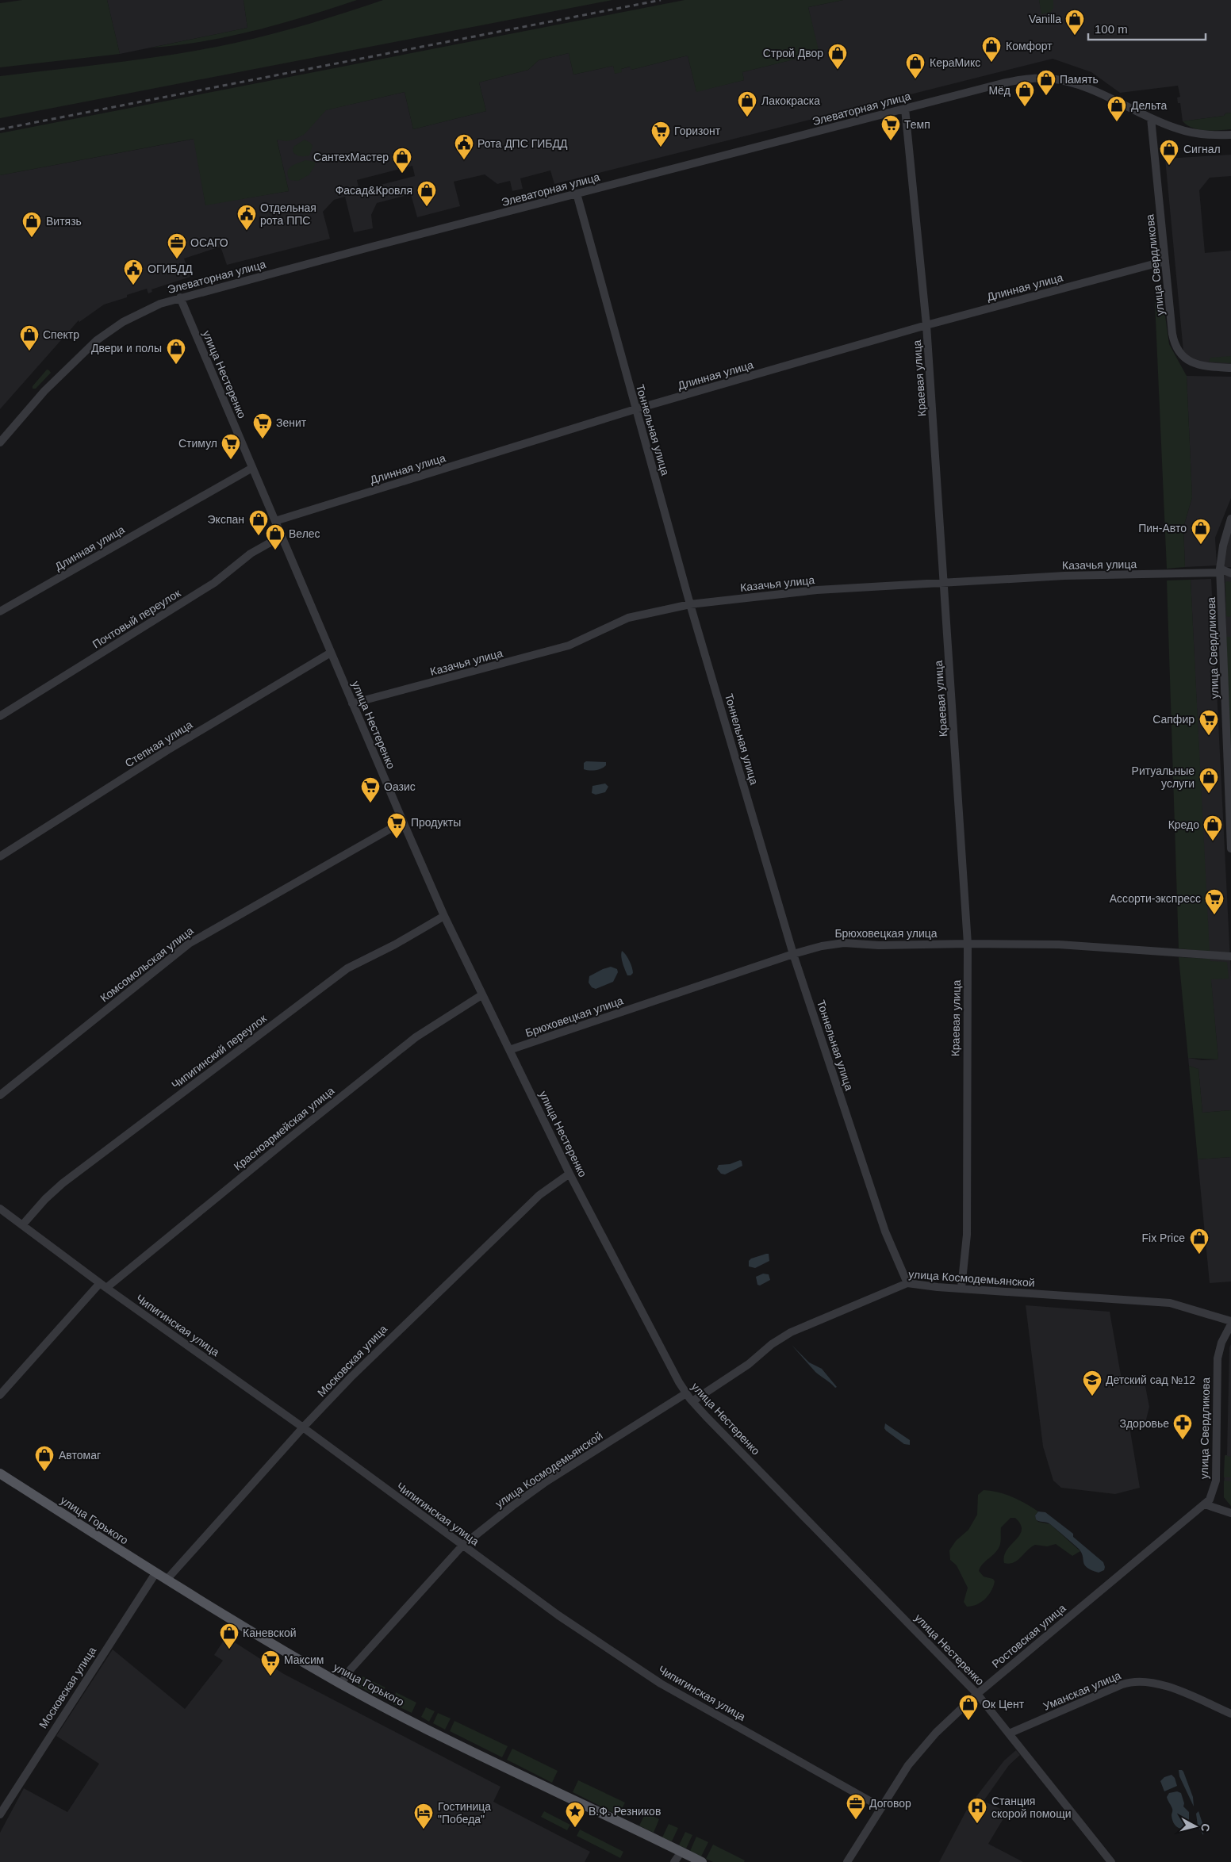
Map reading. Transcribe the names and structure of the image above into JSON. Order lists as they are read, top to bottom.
{
  "streets": {
    "main road": ["улица Горького"],
    "street": [
      "Элеваторная улица",
      "улица Свердликова",
      "Длинная улица",
      "улица Нестеренко",
      "Краевая улица",
      "Тоннельная улица",
      "Казачья улица",
      "Почтовый переулок",
      "Степная улица",
      "Брюховецкая улица",
      "Комсомольская улица",
      "Чипигинский переулок",
      "Красноармейская улица",
      "улица Космодемьянской",
      "Чипигинская улица",
      "Московская улица",
      "Ростовская улица",
      "Уманская улица"
    ]
  },
  "crossings": [
    ["Элеваторная улица", "улица Свердликова"],
    ["Элеваторная улица", "улица Нестеренко"],
    ["Элеваторная улица", "Краевая улица"],
    ["Элеваторная улица", "Тоннельная улица"],
    ["улица Свердликова", "Длинная улица"],
    ["улица Свердликова", "Казачья улица"],
    ["улица Свердликова", "улица Космодемьянской"],
    ["улица Свердликова", "Ростовская улица"],
    ["Длинная улица", "улица Нестеренко"],
    ["Длинная улица", "Краевая улица"],
    ["Длинная улица", "Тоннельная улица"],
    ["улица Нестеренко", "Казачья улица"],
    ["улица Нестеренко", "Почтовый переулок"],
    ["улица Нестеренко", "Степная улица"],
    ["улица Нестеренко", "Брюховецкая улица"],
    ["улица Нестеренко", "Комсомольская улица"],
    ["улица Нестеренко", "Чипигинский переулок"],
    ["улица Нестеренко", "Красноармейская улица"],
    ["улица Нестеренко", "улица Космодемьянской"],
    ["улица Нестеренко", "Московская улица"],
    ["улица Нестеренко", "Ростовская улица"],
    ["улица Нестеренко", "Уманская улица"],
    ["Краевая улица", "Казачья улица"],
    ["Краевая улица", "Брюховецкая улица"],
    ["Краевая улица", "улица Космодемьянской"],
    ["Тоннельная улица", "Казачья улица"],
    ["Тоннельная улица", "Брюховецкая улица"],
    ["Тоннельная улица", "улица Космодемьянской"],
    ["Чипигинский переулок", "Чипигинская улица"],
    ["Красноармейская улица", "Чипигинская улица"],
    ["улица Космодемьянской", "Чипигинская улица"],
    ["улица Космодемьянской", "улица Горького"],
    ["Чипигинская улица", "Московская улица"],
    ["Чипигинская улица", "Ростовская улица"],
    ["Московская улица", "улица Горького"]
  ],
  "places": {
    "shop": [
      "Vanilla",
      "Комфорт",
      "Строй Двор",
      "КераМикс",
      "Память",
      "Мёд",
      "Лакокраска",
      "Дельта",
      "Сигнал",
      "СантехМастер",
      "Фасад&Кровля",
      "Витязь",
      "Спектр",
      "Двери и полы",
      "Экспан",
      "Пин-Авто",
      "Велес",
      "Ритуальные услуги",
      "Кредо",
      "Fix Price",
      "Автомаг",
      "Каневской",
      "Ок Цент"
    ],
    "supermarket": [
      "Темп",
      "Горизонт",
      "Зенит",
      "Стимул",
      "Сапфир",
      "Оазис",
      "Продукты",
      "Ассорти-экспресс",
      "Максим"
    ],
    "public building": ["Рота ДПС ГИБДД", "Отдельная рота ППС", "ОГИБДД"],
    "office": ["ОСАГО", "Договор"],
    "school or university": ["Детский сад №12"],
    "pharmacy": ["Здоровье"],
    "hospital": ["Станция скорой помощи"],
    "place": ["В.Ф. Резников"],
    "hotel": ["Гостиница \"Победа\""]
  },
  "scale_bar": "100 m",
  "north": "right"
}
